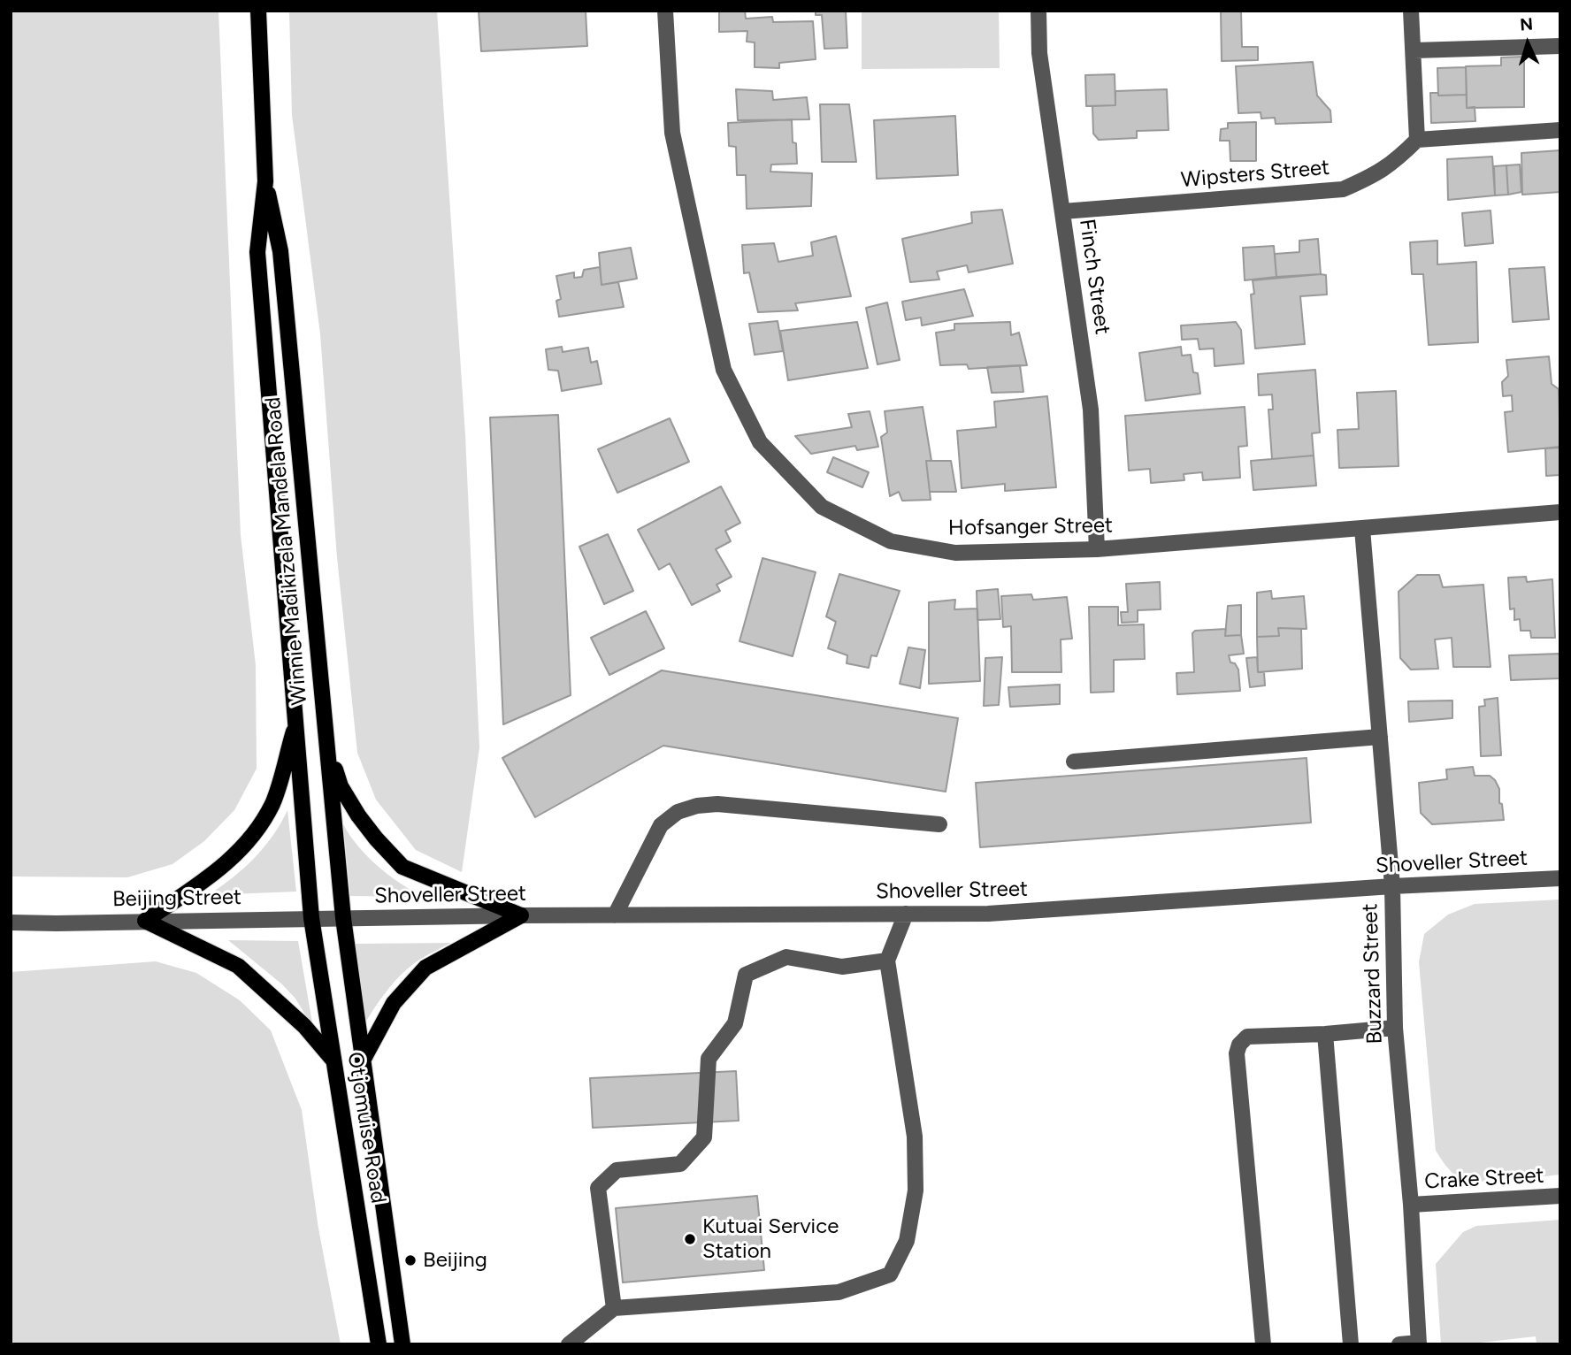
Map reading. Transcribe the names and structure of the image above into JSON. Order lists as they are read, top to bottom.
{
  "streets": {
    "main road": ["Winnie Madikizela Mandela Road", "Otjomuise Road"],
    "street": [
      "Wipsters Street",
      "Finch Street",
      "Hofsanger Street",
      "Shoveller Street",
      "Beijing Street",
      "Buzzard Street",
      "Crake Street"
    ]
  },
  "crossings": [
    ["Wipsters Street", "Finch Street"],
    ["Finch Street", "Hofsanger Street"],
    ["Hofsanger Street", "Buzzard Street"],
    ["Winnie Madikizela Mandela Road", "Shoveller Street"],
    ["Winnie Madikizela Mandela Road", "Beijing Street"],
    ["Winnie Madikizela Mandela Road", "Otjomuise Road"],
    ["Shoveller Street", "Beijing Street"],
    ["Shoveller Street", "Buzzard Street"],
    ["Shoveller Street", "Otjomuise Road"],
    ["Beijing Street", "Otjomuise Road"],
    ["Buzzard Street", "Crake Street"]
  ],
  "places": ["Kutuai Service Station", "Beijing"],
  "north": "top"
}
